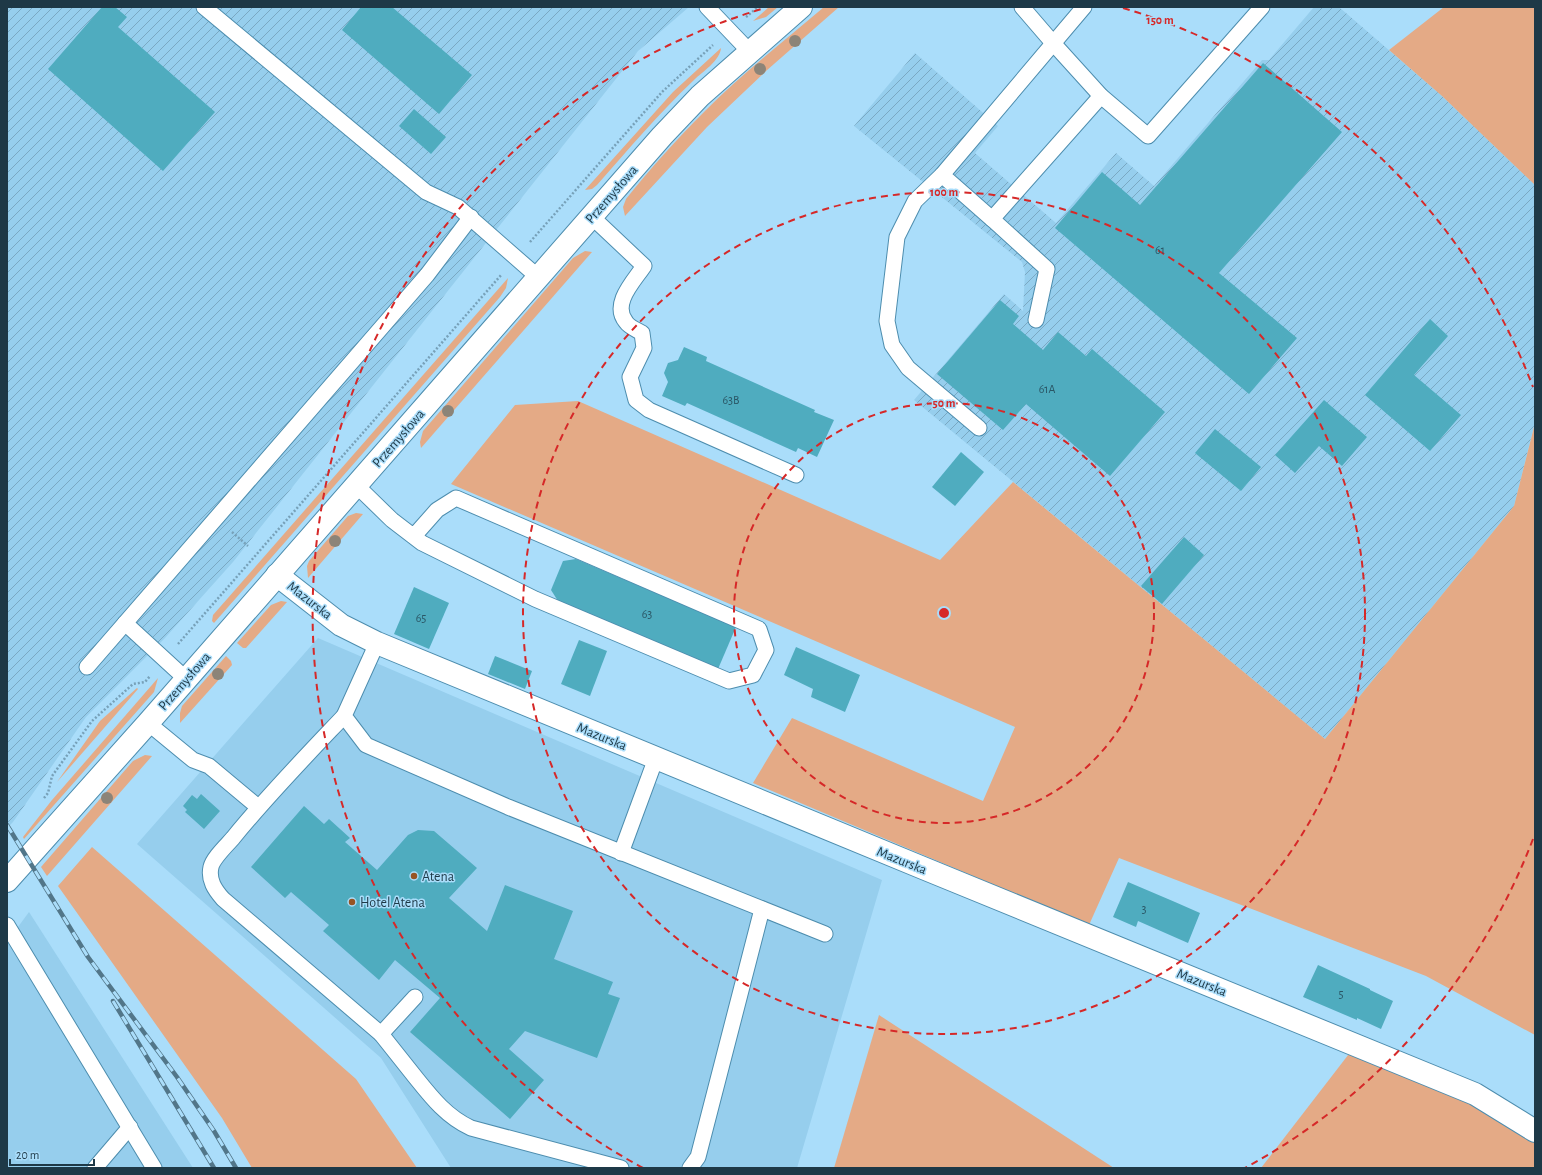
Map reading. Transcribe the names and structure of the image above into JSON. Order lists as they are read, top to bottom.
{
  "streets": {
    "street": ["Przemysłowa", "Mazurska"]
  },
  "crossings": [
    ["Przemysłowa", "Mazurska"]
  ],
  "places": ["Atena", "Hotel Atena"],
  "house_numbers": [
    "61",
    "61A",
    "63B",
    "63",
    "65",
    "3",
    "5"
  ],
  "scale_bar": "20 m",
  "rings": ["150 m", "100 m", "50 m"]
}
